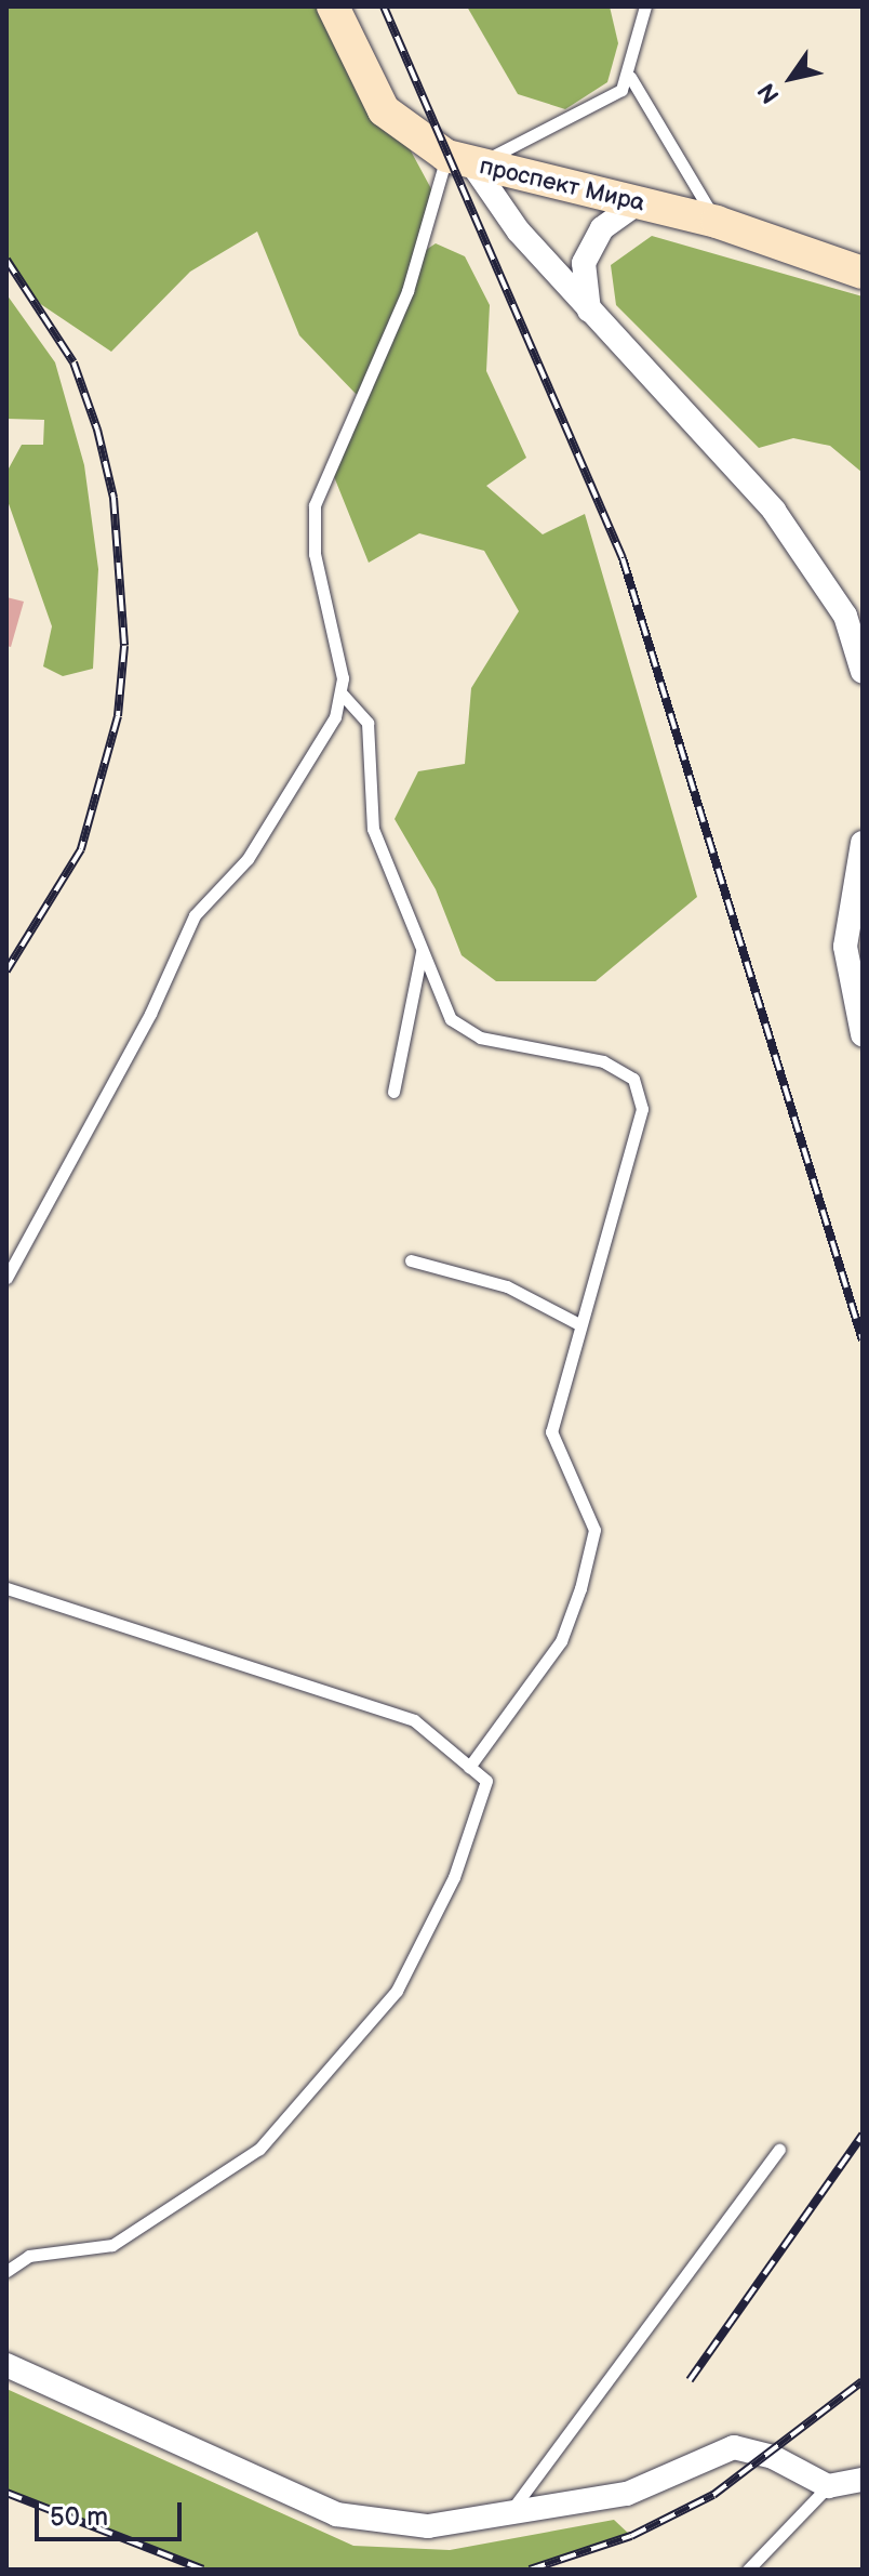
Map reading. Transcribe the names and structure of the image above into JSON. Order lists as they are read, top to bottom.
{
  "streets": {
    "main road": ["проспект Мира"]
  },
  "scale_bar": "50 m",
  "north": "bottom left"
}
